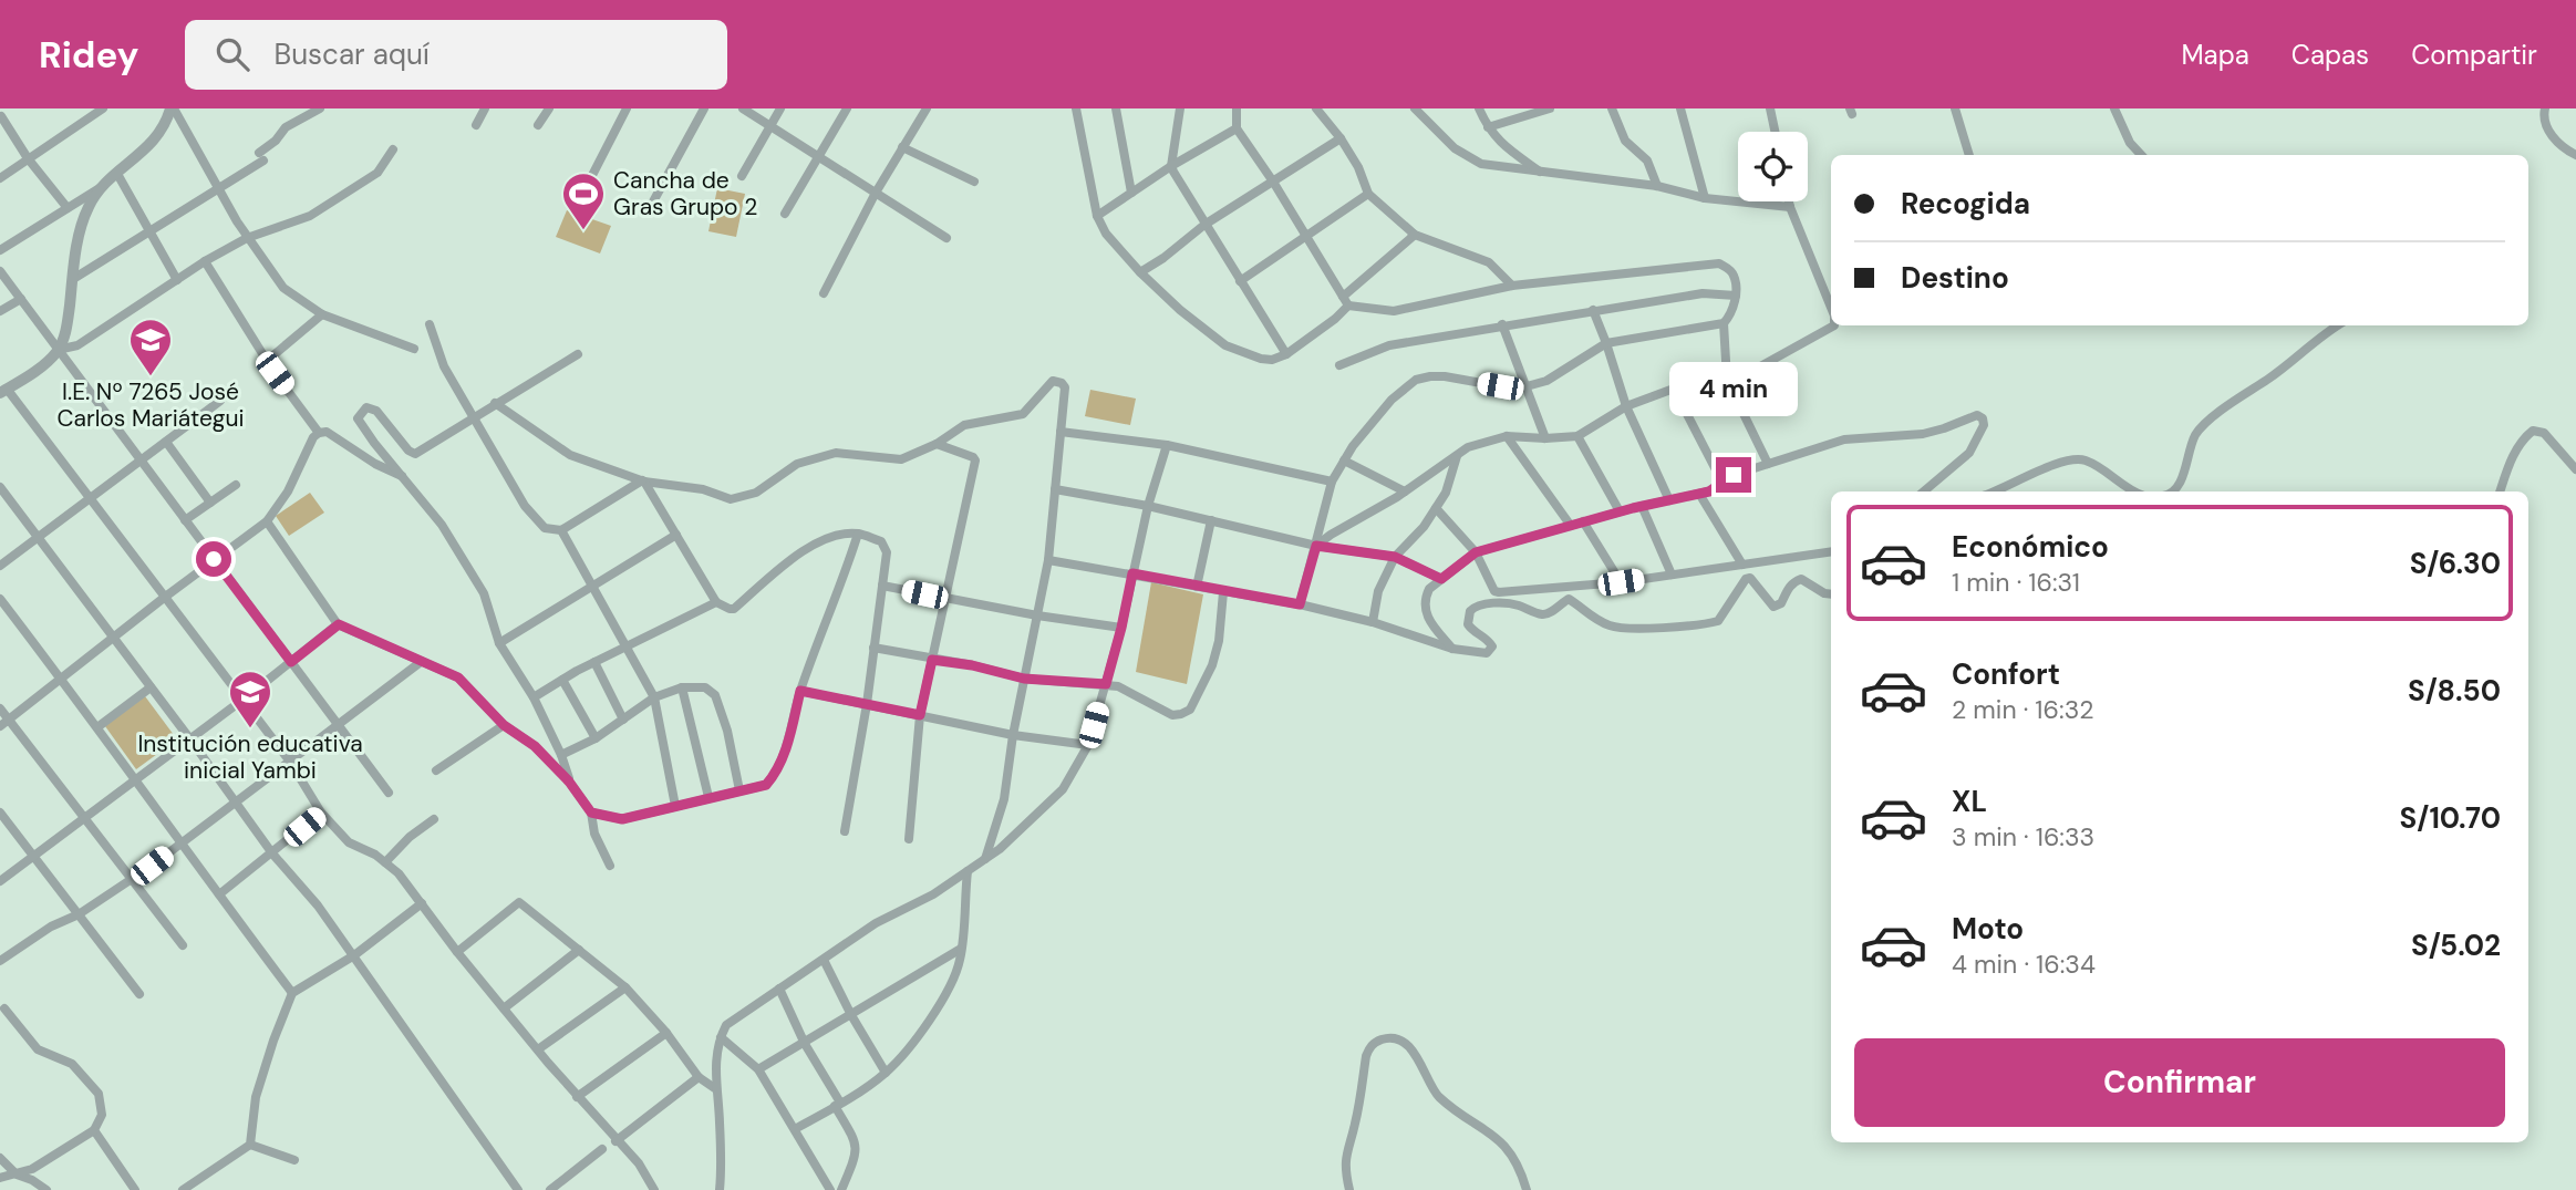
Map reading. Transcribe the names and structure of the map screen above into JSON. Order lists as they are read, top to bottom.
{
  "places": {
    "sports": ["Cancha de Gras Grupo 2"],
    "school or university": ["I.E. Nº 7265 José Carlos Mariátegui", "Institución educativa inicial Yambi"]
  },
  "page": {
    "header": "Ridey",
    "search": "Buscar aquí",
    "nav": ["Mapa", "Capas", "Compartir"],
    "banner": ["Recogida", "Destino"],
    "bubble": "4 min",
    "list": [
      {
        "name": "Económico",
        "note": "1 min · 16:31",
        "value": "S/6.30"
      },
      {
        "name": "Confort",
        "note": "2 min · 16:32",
        "value": "S/8.50"
      },
      {
        "name": "XL",
        "note": "3 min · 16:33",
        "value": "S/10.70"
      },
      {
        "name": "Moto",
        "note": "4 min · 16:34",
        "value": "S/5.02"
      }
    ],
    "buttons": "Confirmar"
  }
}
